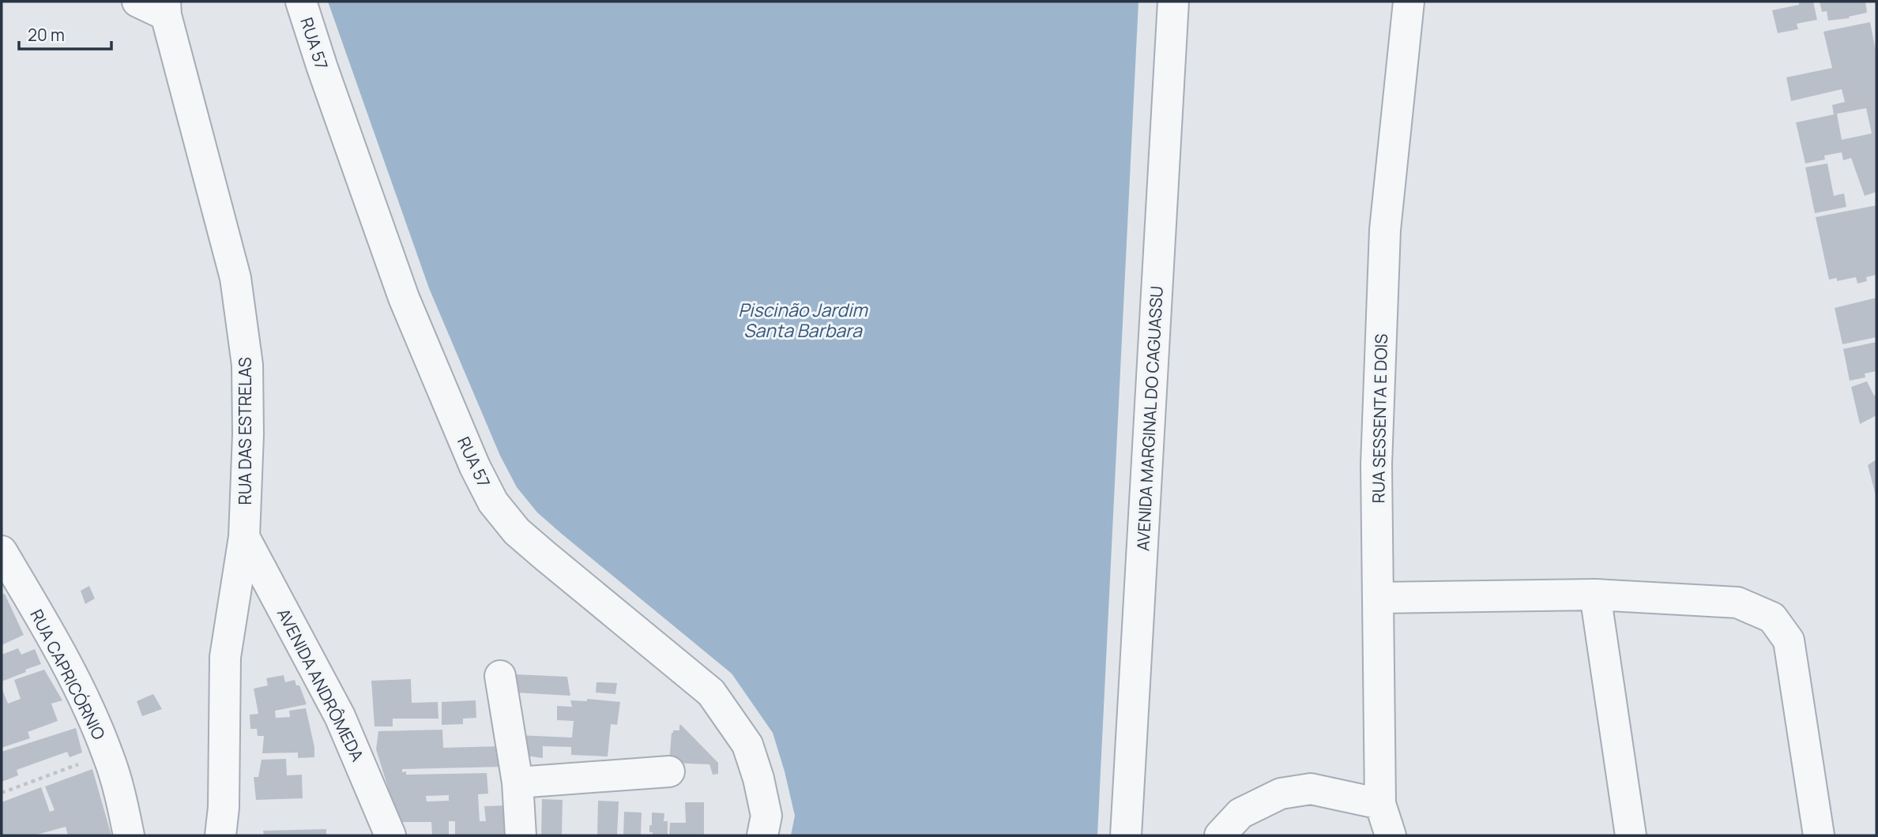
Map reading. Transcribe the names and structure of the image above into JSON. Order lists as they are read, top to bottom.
{
  "streets": {
    "street": [
      "RUA 57",
      "AVENIDA MARGINAL DO CAGUASSU",
      "RUA SESSENTA E DOIS",
      "RUA DAS ESTRELAS",
      "RUA CAPRICÓRNIO",
      "AVENIDA ANDRÔMEDA"
    ]
  },
  "crossings": [
    ["RUA DAS ESTRELAS", "AVENIDA ANDRÔMEDA"]
  ],
  "water": ["Piscinão Jardim Santa Barbara"],
  "scale_bar": "20 m"
}
